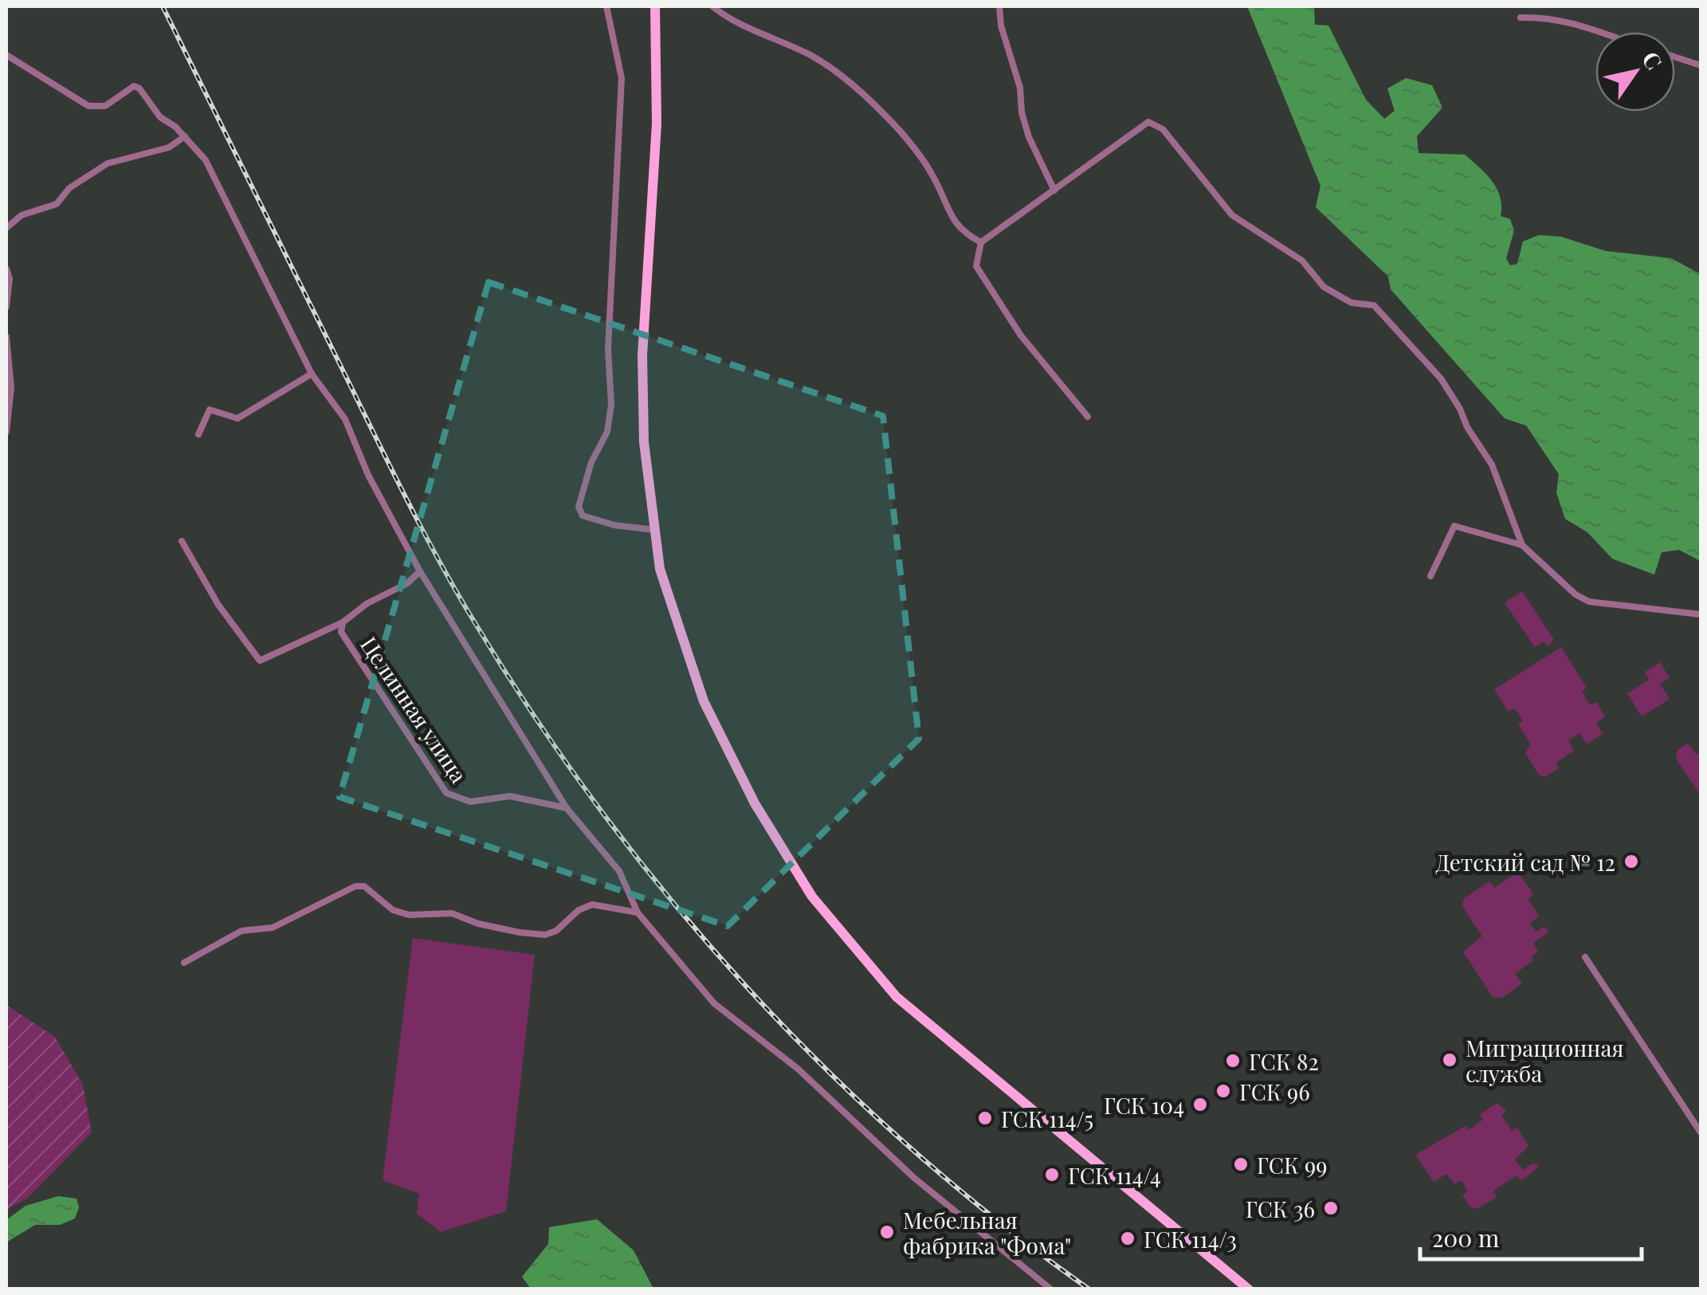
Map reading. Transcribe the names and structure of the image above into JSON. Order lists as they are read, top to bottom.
{
  "streets": {
    "street": ["Целинная улица"]
  },
  "places": [
    "Детский сад № 12",
    "Миграционная служба",
    "ГСК 82",
    "ГСК 96",
    "ГСК 104",
    "ГСК 114/5",
    "ГСК 99",
    "ГСК 114/4",
    "ГСК 36",
    "Мебельная фабрика \"Фома\"",
    "ГСК 114/3"
  ],
  "scale_bar": "200 m",
  "north": "top right"
}
